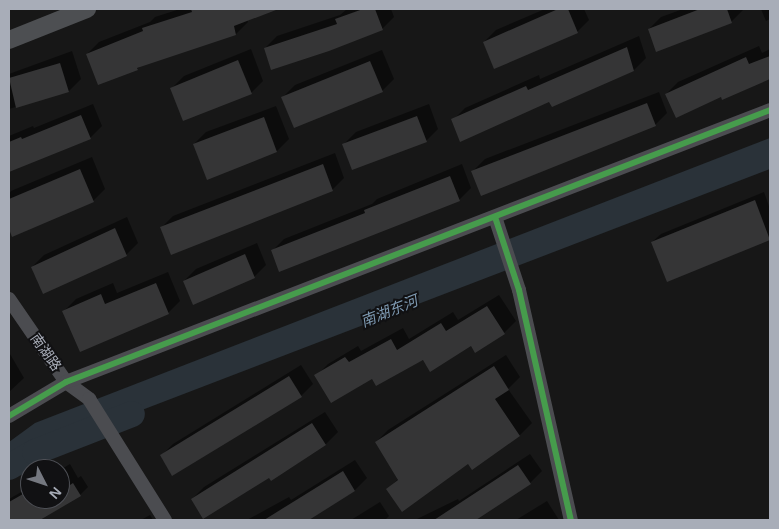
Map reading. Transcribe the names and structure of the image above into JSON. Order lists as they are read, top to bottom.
{
  "streets": {
    "street": ["南湖路"]
  },
  "water": ["南湖东河"],
  "north": "bottom right"
}
